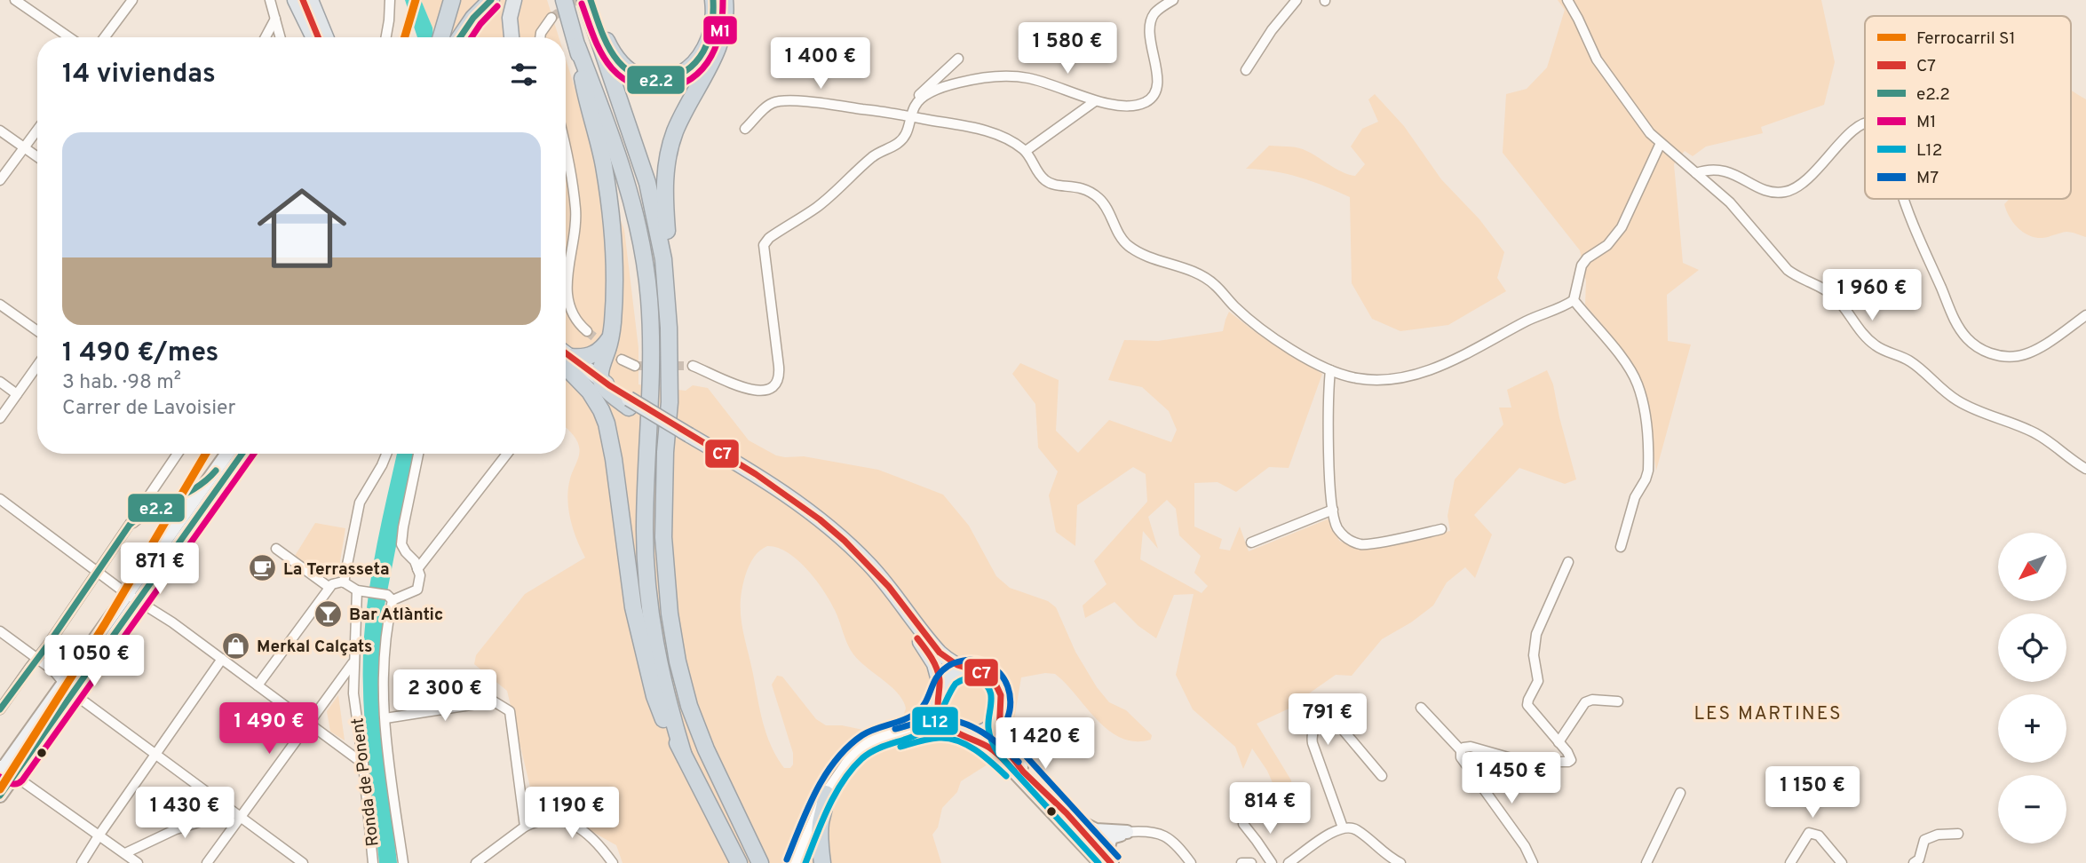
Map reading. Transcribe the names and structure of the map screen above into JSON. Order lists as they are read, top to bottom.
{
  "streets": {
    "street": ["Ronda de Ponent"]
  },
  "districts": ["LES MARTINES"],
  "places": {
    "cafe": ["La Terrasseta"],
    "bar": ["Bar Atlàntic"],
    "shop": ["Merkal Calçats"]
  },
  "lines": [
    "rail line S1",
    "transit line C7",
    "transit line e2.2",
    "transit line M1",
    "transit line M7",
    "transit line L12"
  ],
  "legend": [
    "Ferrocarril S1",
    "C7",
    "e2.2",
    "M1",
    "L12",
    "M7"
  ],
  "north": "bottom left",
  "page": {
    "price": [
      "1 580 €",
      "1 400 €",
      "1 960 €",
      "871 €",
      "1 050 €",
      "2 300 €",
      "791 €",
      "1 490 €",
      "1 420 €",
      "1 450 €",
      "1 150 €",
      "814 €",
      "1 430 €",
      "1 190 €"
    ],
    "heading": "14 viviendas",
    "list": [
      {
        "name": "1 490 €/mes",
        "note": "3 hab. · 98 m² · Carrer de Lavoisier"
      }
    ],
    "map_buttons": ["+", "−"]
  }
}
